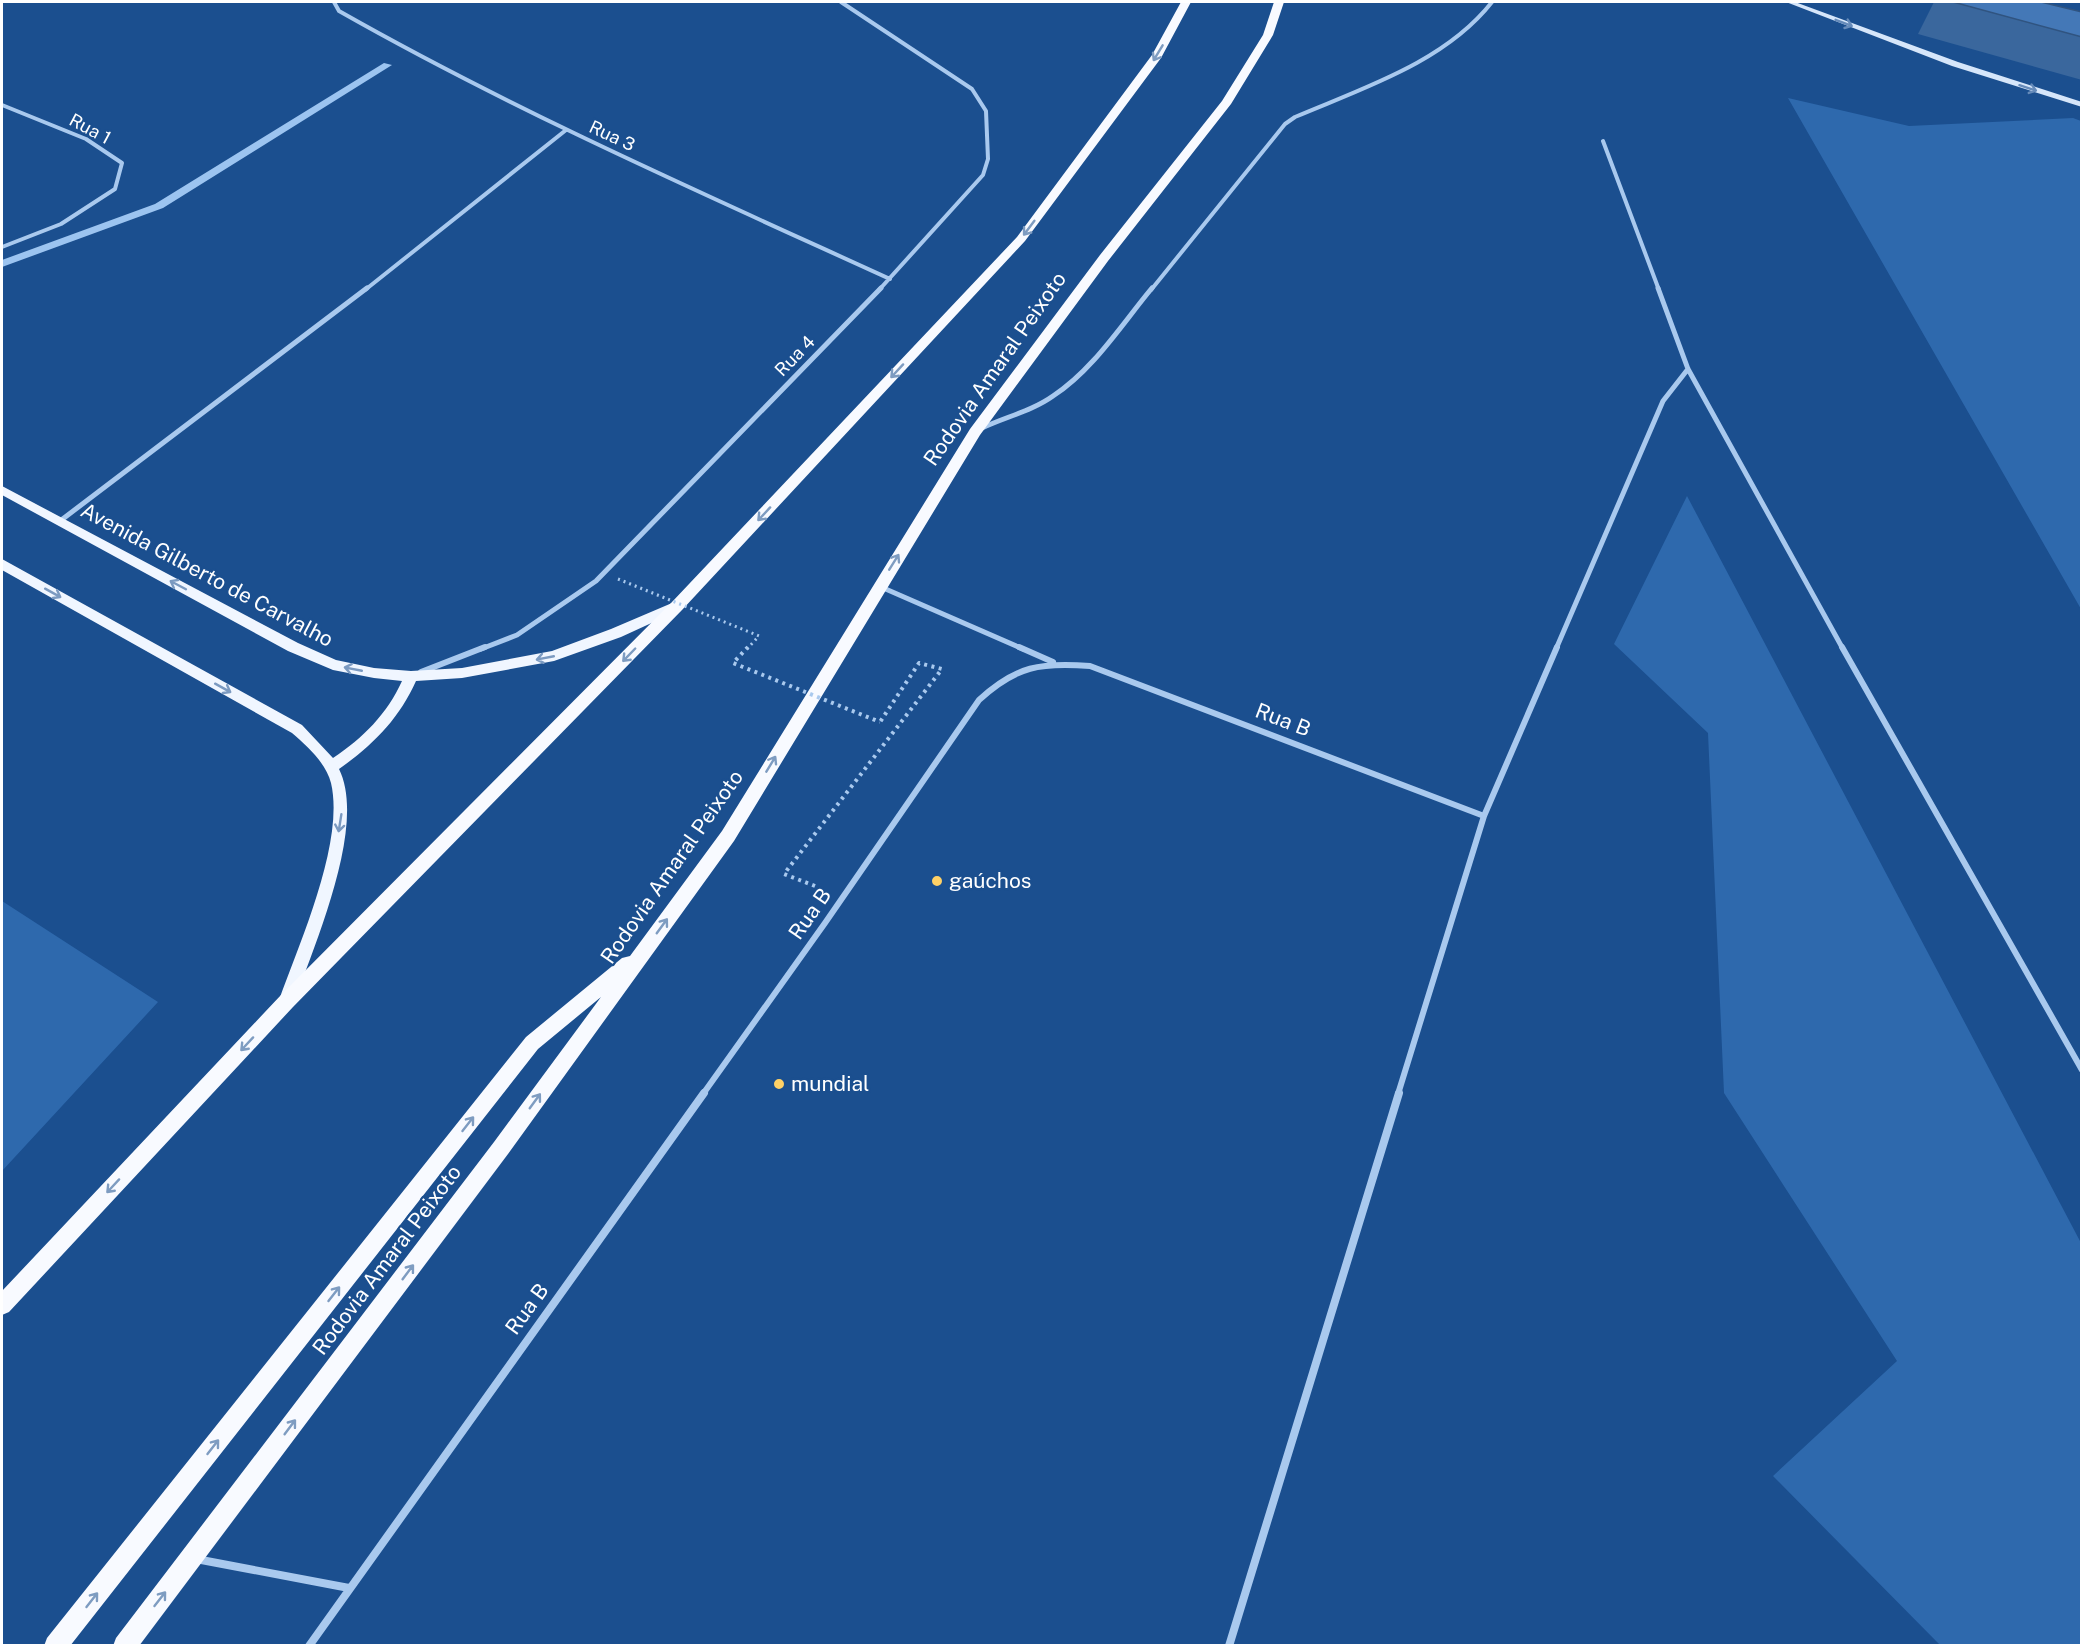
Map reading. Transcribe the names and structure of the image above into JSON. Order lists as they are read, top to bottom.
{
  "streets": {
    "highway": ["Rodovia Amaral Peixoto"],
    "main road": ["Avenida Gilberto de Carvalho"],
    "street": [
      "Rua 1",
      "Rua 3",
      "Rua 4",
      "Rua B"
    ]
  },
  "crossings": [
    ["Rua 3", "Rua 4"],
    ["Rua 4", "Avenida Gilberto de Carvalho"]
  ],
  "places": ["gaúchos", "mundial"]
}
